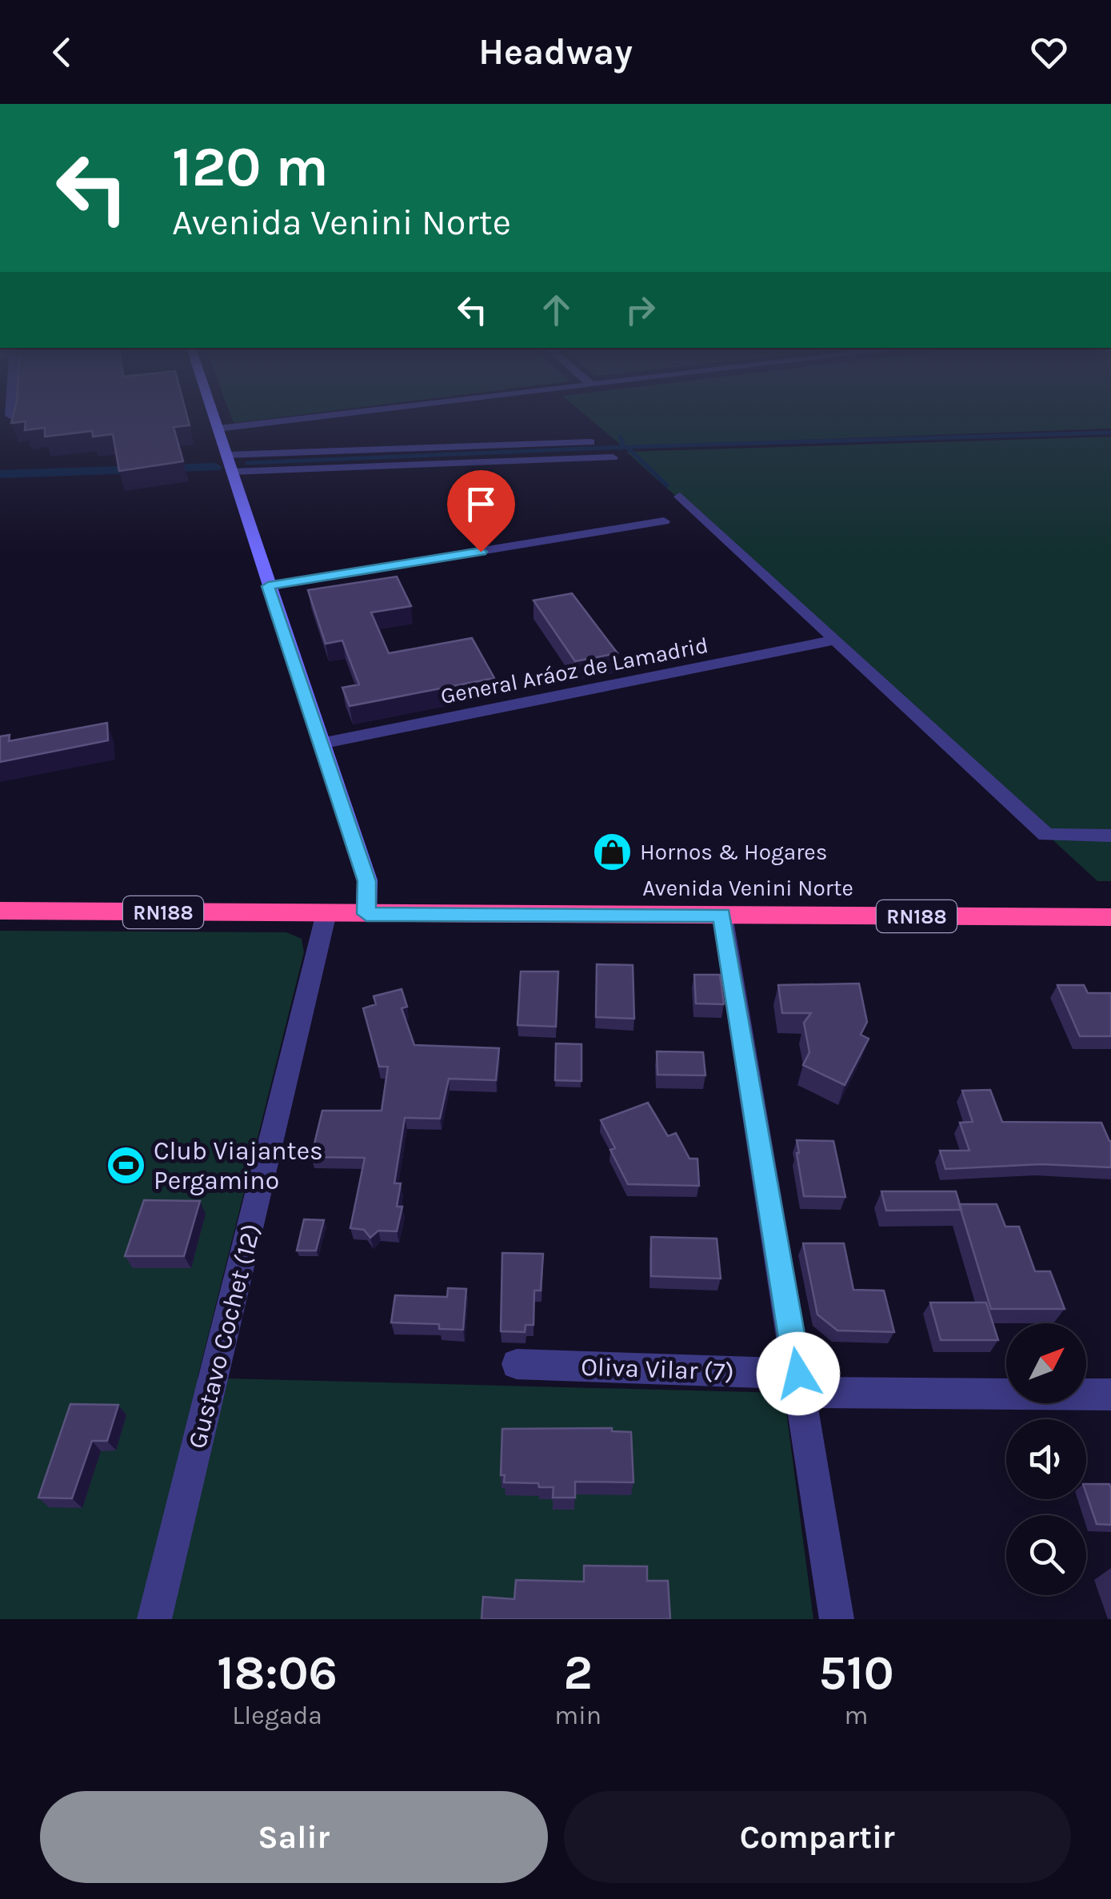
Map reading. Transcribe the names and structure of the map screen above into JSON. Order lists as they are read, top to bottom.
{
  "streets": {
    "highway": ["Avenida Venini Norte", "RN188"],
    "street": ["General Aráoz de Lamadrid", "Gustavo Cochet (12)", "Oliva Vilar (7)"]
  },
  "crossings": [
    ["Avenida Venini Norte", "Gustavo Cochet (12)"]
  ],
  "places": {
    "shop": ["Hornos & Hogares"],
    "sports": ["Club Viajantes Pergamino"]
  },
  "north": "top right",
  "page": {
    "header": "Headway",
    "turn": ["120 m", "Avenida Venini Norte"],
    "eta": [
      "18:06",
      "Llegada",
      "2",
      "min",
      "510",
      "m"
    ],
    "buttons": ["Salir", "Compartir"]
  }
}
